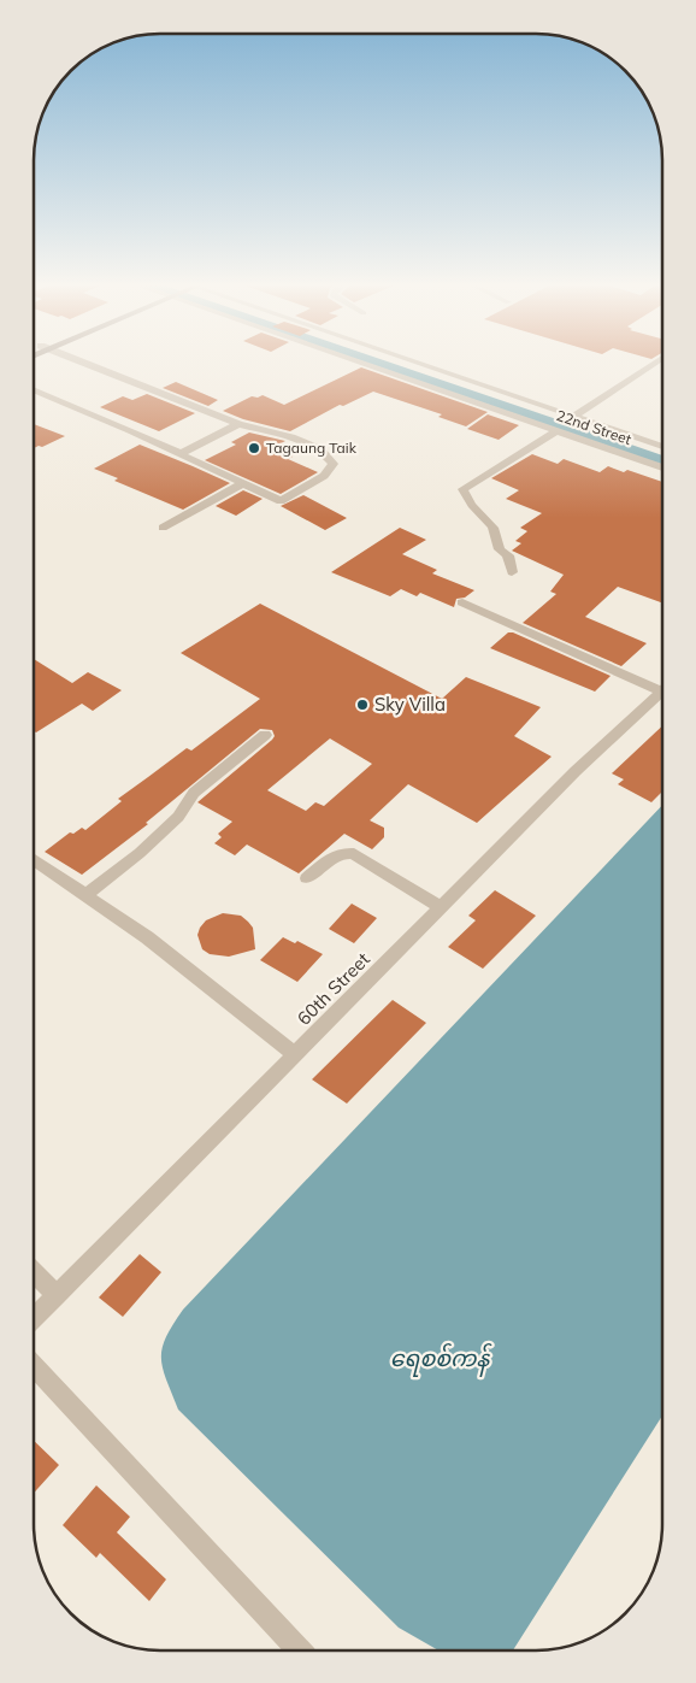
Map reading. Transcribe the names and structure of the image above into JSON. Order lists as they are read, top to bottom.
{
  "streets": {
    "street": ["22nd Street", "60th Street"]
  },
  "water": ["ရေစစ်ကန်"],
  "places": ["Tagaung Taik", "Sky Villa"]
}
